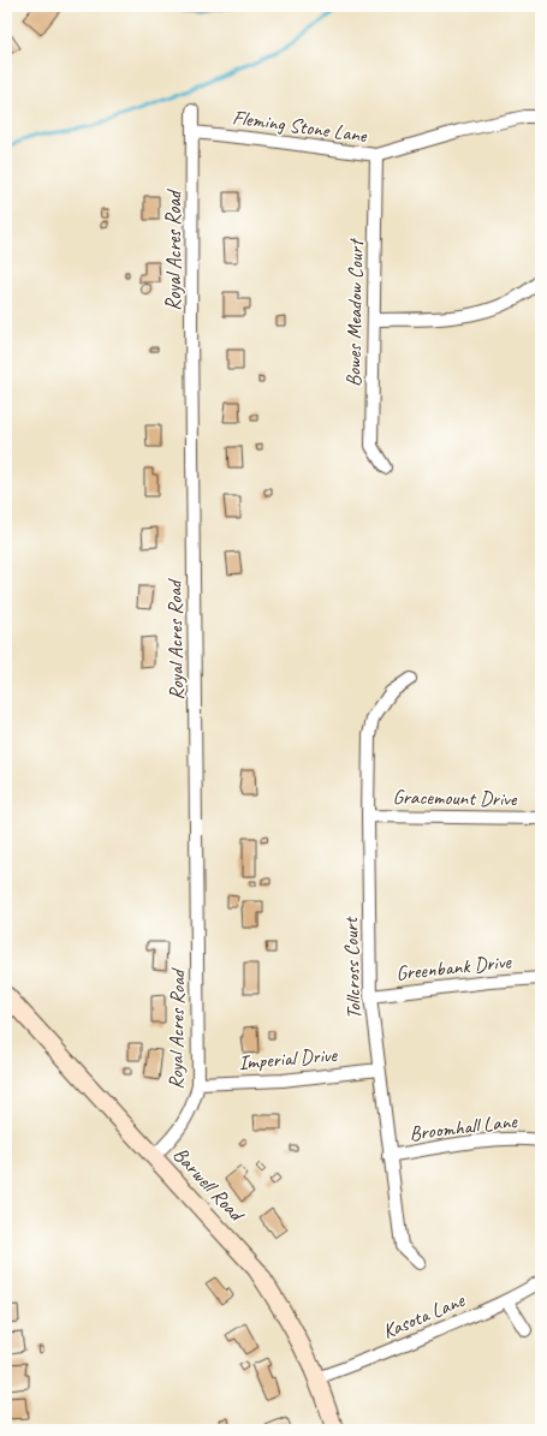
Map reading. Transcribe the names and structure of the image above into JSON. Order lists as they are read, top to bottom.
{
  "streets": {
    "street": [
      "Fleming Stone Lane",
      "Royal Acres Road",
      "Bowes Meadow Court",
      "Gracemount Drive",
      "Greenbank Drive",
      "Tollcross Court",
      "Imperial Drive",
      "Broomhall Lane",
      "Barwell Road",
      "Kasota Lane"
    ]
  },
  "crossings": [
    ["Fleming Stone Lane", "Royal Acres Road"],
    ["Fleming Stone Lane", "Bowes Meadow Court"],
    ["Royal Acres Road", "Imperial Drive"],
    ["Royal Acres Road", "Barwell Road"],
    ["Gracemount Drive", "Tollcross Court"],
    ["Greenbank Drive", "Tollcross Court"],
    ["Tollcross Court", "Imperial Drive"],
    ["Tollcross Court", "Broomhall Lane"],
    ["Barwell Road", "Kasota Lane"]
  ]
}
